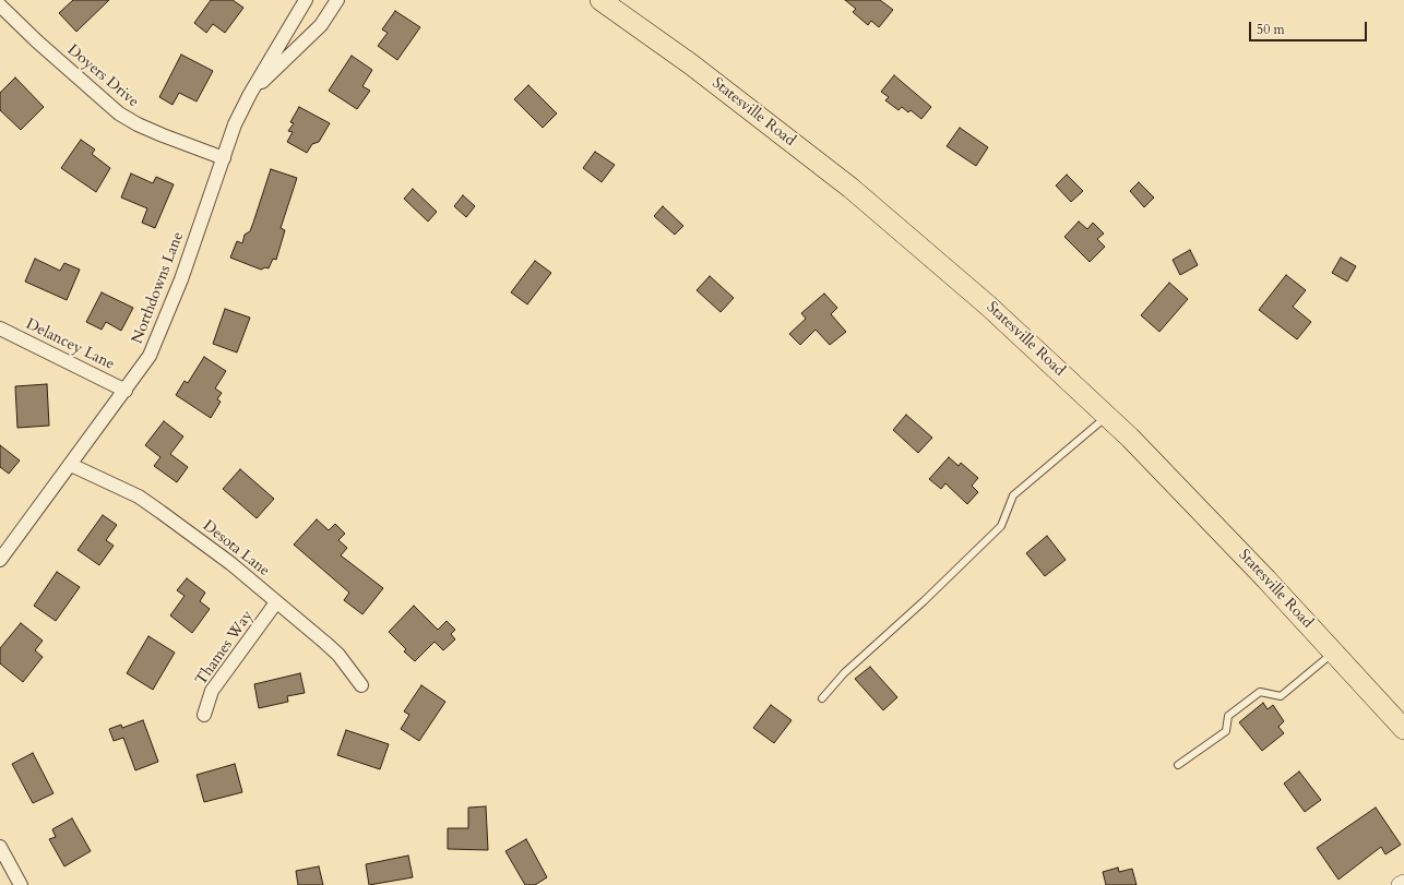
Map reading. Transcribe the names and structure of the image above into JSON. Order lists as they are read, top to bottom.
{
  "streets": {
    "main road": ["Statesville Road"],
    "street": [
      "Doyers Drive",
      "Northdowns Lane",
      "Delancey Lane",
      "Desota Lane",
      "Thames Way"
    ]
  },
  "crossings": [
    ["Doyers Drive", "Northdowns Lane"],
    ["Northdowns Lane", "Delancey Lane"],
    ["Northdowns Lane", "Desota Lane"],
    ["Desota Lane", "Thames Way"]
  ],
  "scale_bar": "50 m"
}
